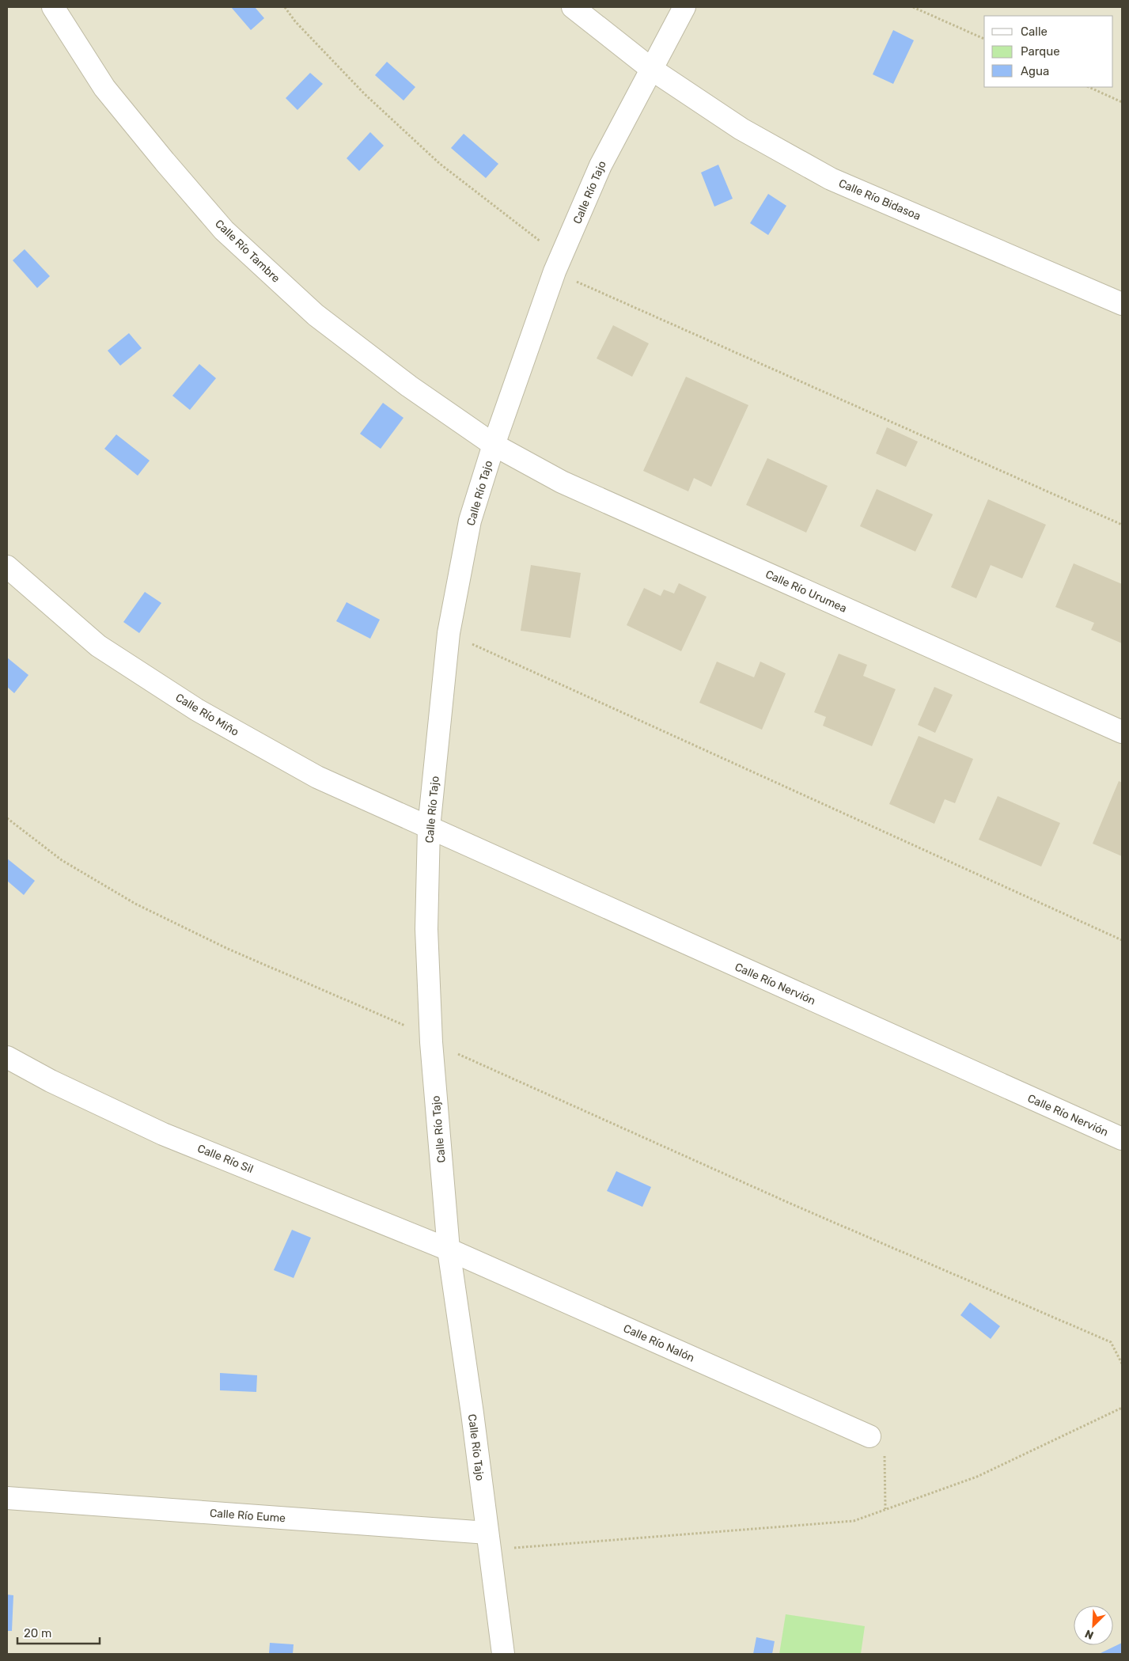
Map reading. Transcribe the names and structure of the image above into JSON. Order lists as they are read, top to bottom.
{
  "streets": {
    "street": [
      "Calle Río Tajo",
      "Calle Río Bidasoa",
      "Calle Río Tambre",
      "Calle Río Urumea",
      "Calle Río Miño",
      "Calle Río Nervión",
      "Calle Río Sil",
      "Calle Río Nalón",
      "Calle Río Eume"
    ]
  },
  "crossings": [
    ["Calle Río Tajo", "Calle Río Bidasoa"],
    ["Calle Río Tajo", "Calle Río Tambre"],
    ["Calle Río Tajo", "Calle Río Urumea"],
    ["Calle Río Tajo", "Calle Río Miño"],
    ["Calle Río Tajo", "Calle Río Nervión"],
    ["Calle Río Tajo", "Calle Río Sil"],
    ["Calle Río Tajo", "Calle Río Nalón"],
    ["Calle Río Tajo", "Calle Río Eume"],
    ["Calle Río Tambre", "Calle Río Urumea"],
    ["Calle Río Miño", "Calle Río Nervión"],
    ["Calle Río Sil", "Calle Río Nalón"]
  ],
  "legend": ["Calle", "Parque", "Agua"],
  "scale_bar": "20 m",
  "north": "bottom left"
}
